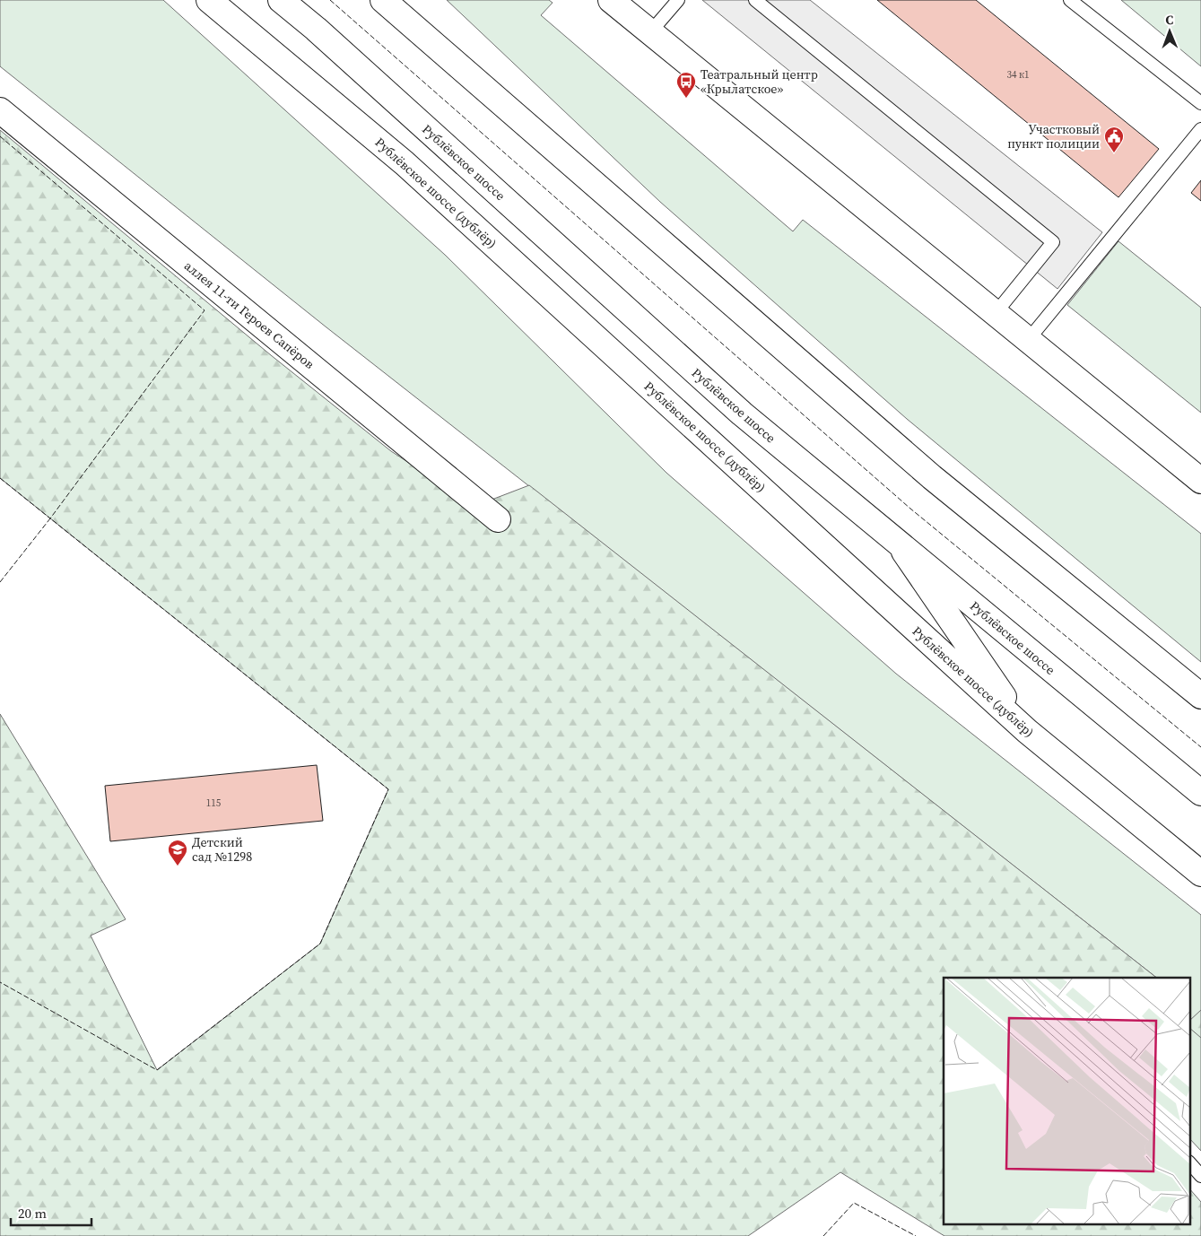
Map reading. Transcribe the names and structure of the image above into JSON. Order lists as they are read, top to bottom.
{
  "streets": {
    "main road": ["Рублёвское шоссе", "Рублёвское шоссе (дублёр)", "аллея 11-ти Героев Сапёров"]
  },
  "places": {
    "bus stop": ["Театральный центр «Крылатское»"],
    "public building": ["Участковый пункт полиции"],
    "school or university": ["Детский сад №1298"]
  },
  "house_numbers": ["34 к1", "115"],
  "scale_bar": "20 m",
  "north": "top"
}
